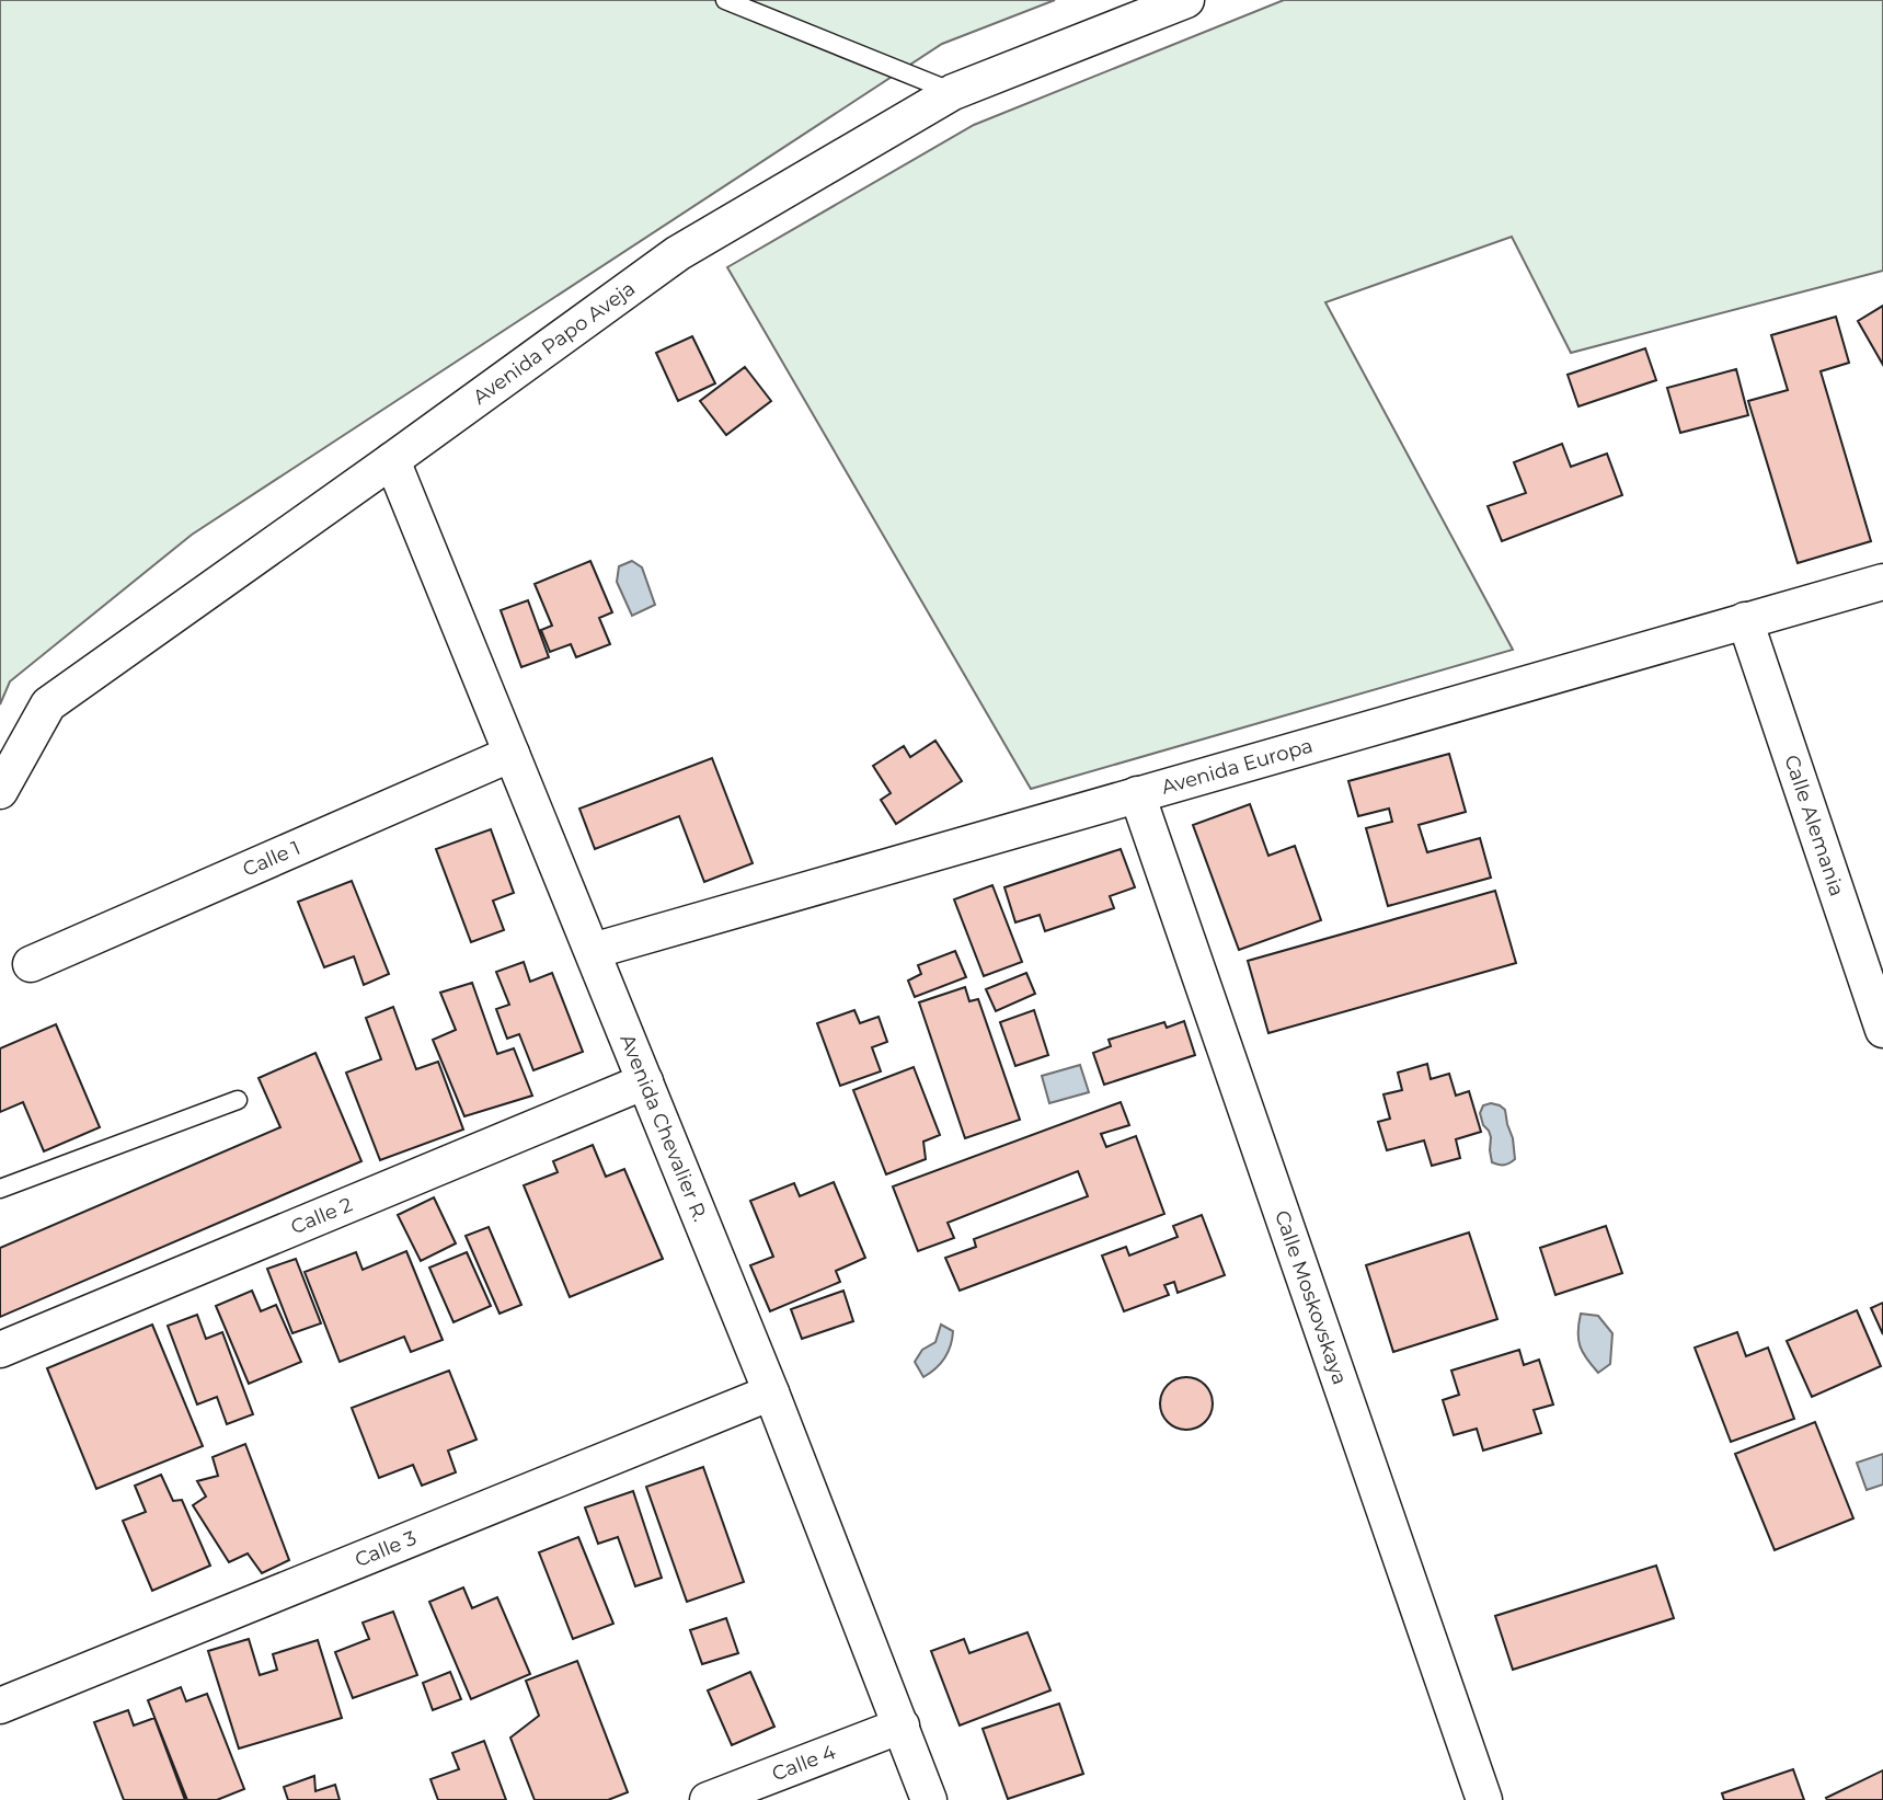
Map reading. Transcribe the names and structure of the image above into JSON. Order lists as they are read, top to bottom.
{
  "streets": {
    "street": [
      "Avenida Papo Aveja",
      "Avenida Europa",
      "Calle Alemania",
      "Calle 1",
      "Avenida Chevalier R.",
      "Calle 2",
      "Calle Moskovskaya",
      "Calle 3",
      "Calle 4"
    ]
  },
  "crossings": [
    ["Avenida Papo Aveja", "Avenida Chevalier R."],
    ["Avenida Europa", "Calle Alemania"],
    ["Avenida Europa", "Avenida Chevalier R."],
    ["Avenida Europa", "Calle Moskovskaya"],
    ["Calle 1", "Avenida Chevalier R."],
    ["Avenida Chevalier R.", "Calle 2"],
    ["Avenida Chevalier R.", "Calle 3"],
    ["Avenida Chevalier R.", "Calle 4"]
  ]
}
